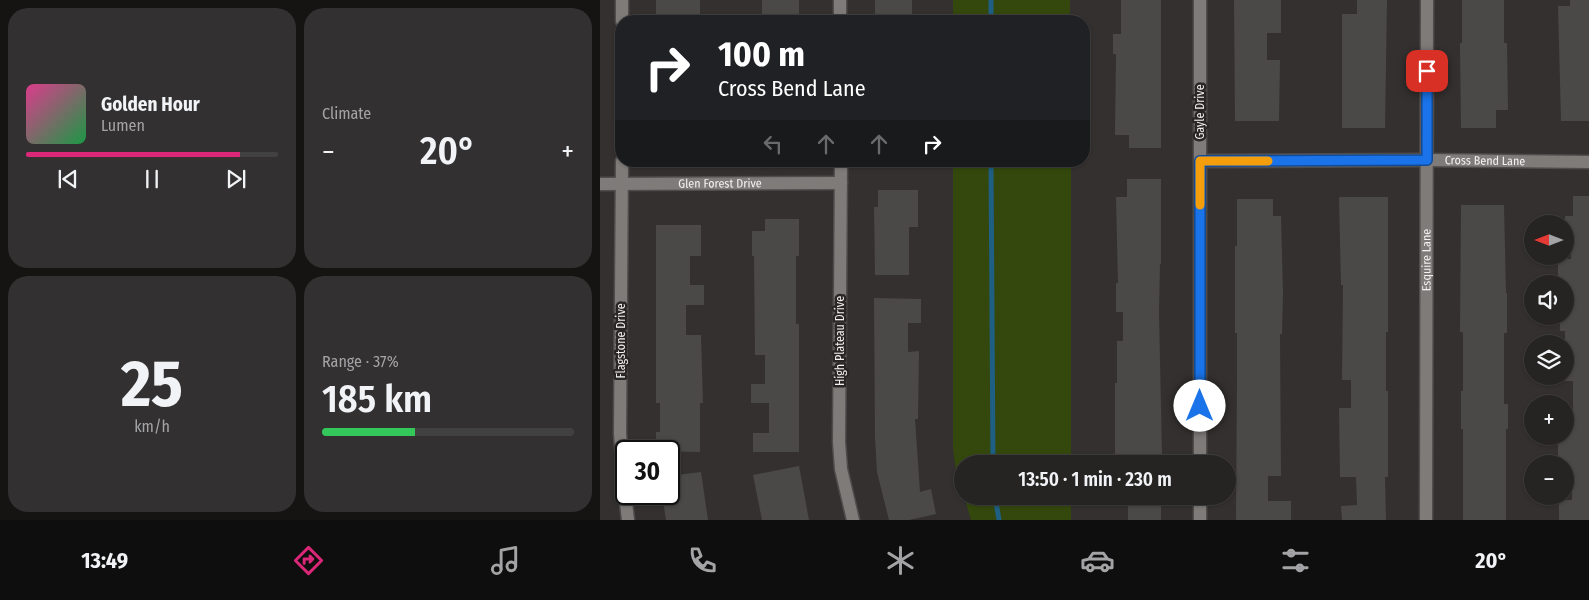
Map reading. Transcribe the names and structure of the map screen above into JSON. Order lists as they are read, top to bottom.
{
  "streets": {
    "street": [
      "Gayle Drive",
      "Cross Bend Lane",
      "Glen Forest Drive",
      "Esquire Lane",
      "Flagstone Drive",
      "High Plateau Drive"
    ]
  },
  "crossings": [
    ["Gayle Drive", "Cross Bend Lane"],
    ["Cross Bend Lane", "Esquire Lane"],
    ["Glen Forest Drive", "Flagstone Drive"],
    ["Glen Forest Drive", "High Plateau Drive"]
  ],
  "north": "left",
  "page": {
    "tile": [
      "Climate",
      ["25", "km/h"],
      ["Range · 37%", "185 km"]
    ],
    "turn": ["100 m", "Cross Bend Lane"],
    "song": ["Golden Hour", "Lumen"],
    "heat": ["−", "20°", "+"],
    "map_buttons": ["+", "−"],
    "limit": "30",
    "trip": "13:50 · 1 min · 230 m",
    "tabs": ["13:49", "20°"]
  }
}
